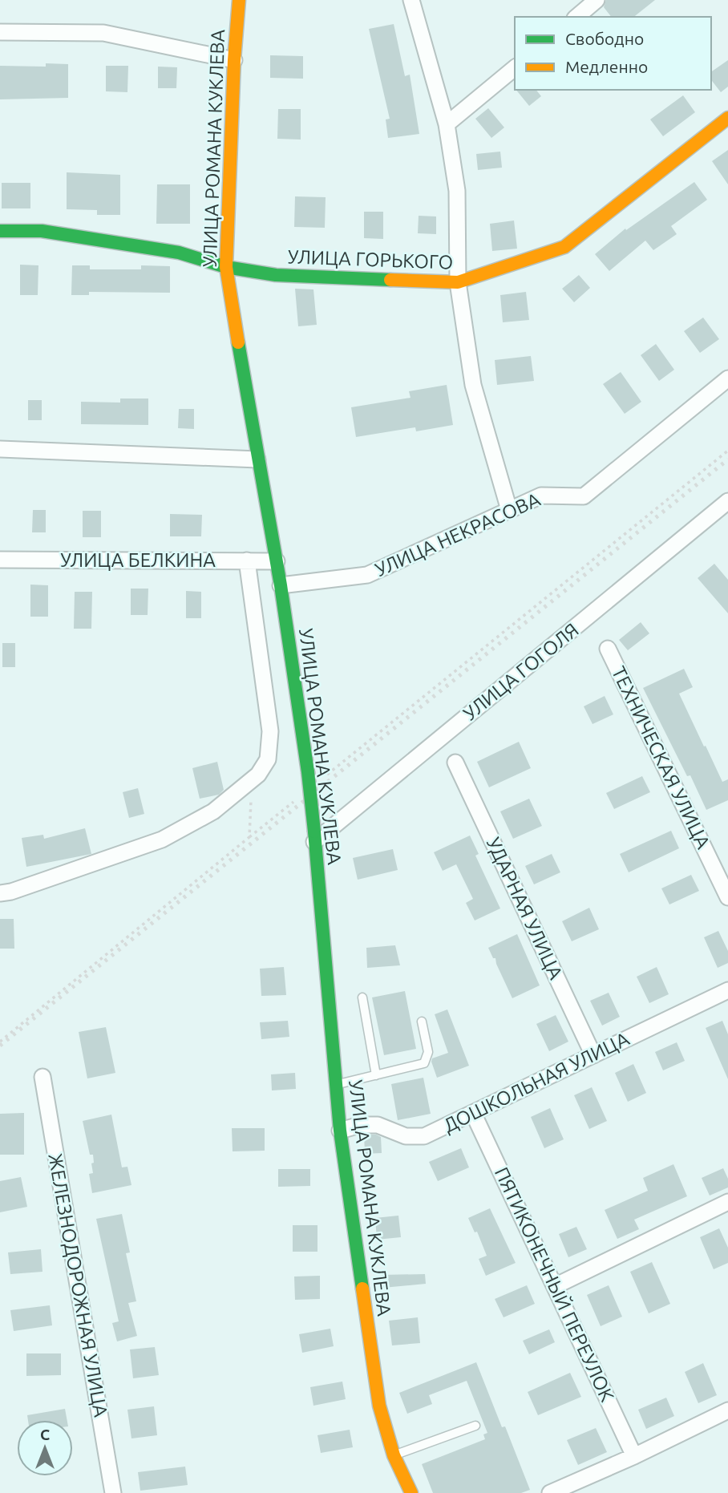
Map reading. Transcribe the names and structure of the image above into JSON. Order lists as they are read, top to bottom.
{
  "streets": {
    "street": [
      "УЛИЦА РОМАНА КУКЛЕВА",
      "УЛИЦА ГОРЬКОГО",
      "УЛИЦА НЕКРАСОВА",
      "УЛИЦА БЕЛКИНА",
      "УЛИЦА ГОГОЛЯ",
      "ТЕХНИЧЕСКАЯ УЛИЦА",
      "УДАРНАЯ УЛИЦА",
      "ДОШКОЛЬНАЯ УЛИЦА",
      "ПЯТИКОНЕЧНЫЙ ПЕРЕУЛОК",
      "ЖЕЛЕЗНОДОРОЖНАЯ УЛИЦА"
    ]
  },
  "crossings": [
    ["УЛИЦА РОМАНА КУКЛЕВА", "УЛИЦА ГОРЬКОГО"],
    ["УЛИЦА РОМАНА КУКЛЕВА", "УЛИЦА НЕКРАСОВА"],
    ["УЛИЦА РОМАНА КУКЛЕВА", "УЛИЦА БЕЛКИНА"],
    ["УЛИЦА РОМАНА КУКЛЕВА", "УЛИЦА ГОГОЛЯ"],
    ["УЛИЦА РОМАНА КУКЛЕВА", "ДОШКОЛЬНАЯ УЛИЦА"],
    ["УДАРНАЯ УЛИЦА", "ДОШКОЛЬНАЯ УЛИЦА"],
    ["ДОШКОЛЬНАЯ УЛИЦА", "ПЯТИКОНЕЧНЫЙ ПЕРЕУЛОК"]
  ],
  "legend": ["Свободно", "Медленно"],
  "north": "top"
}
